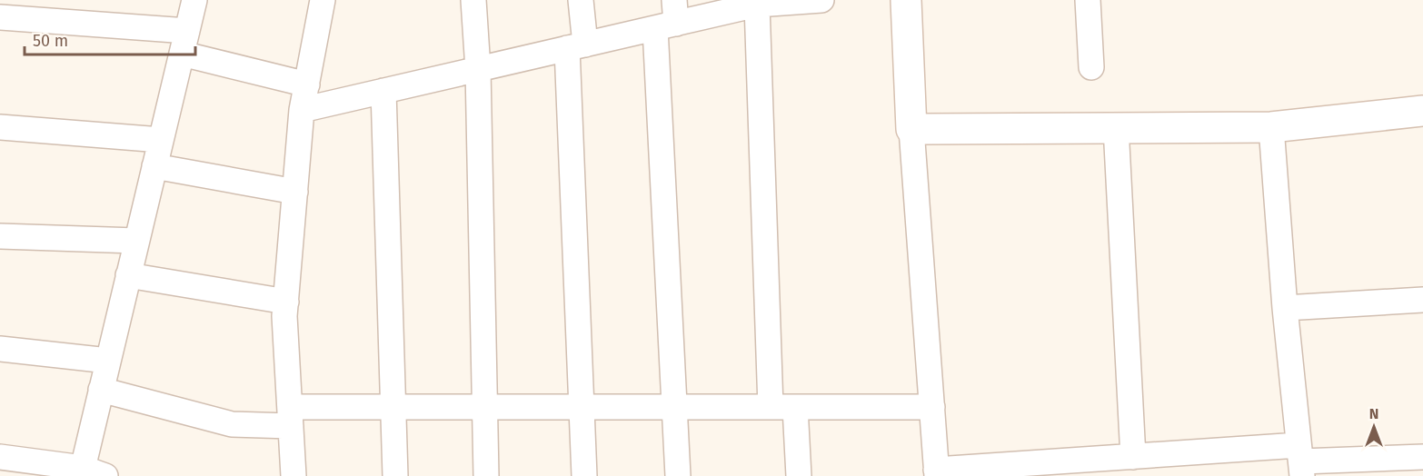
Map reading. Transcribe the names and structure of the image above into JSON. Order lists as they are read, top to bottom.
{
  "scale_bar": "50 m",
  "north": "top"
}
